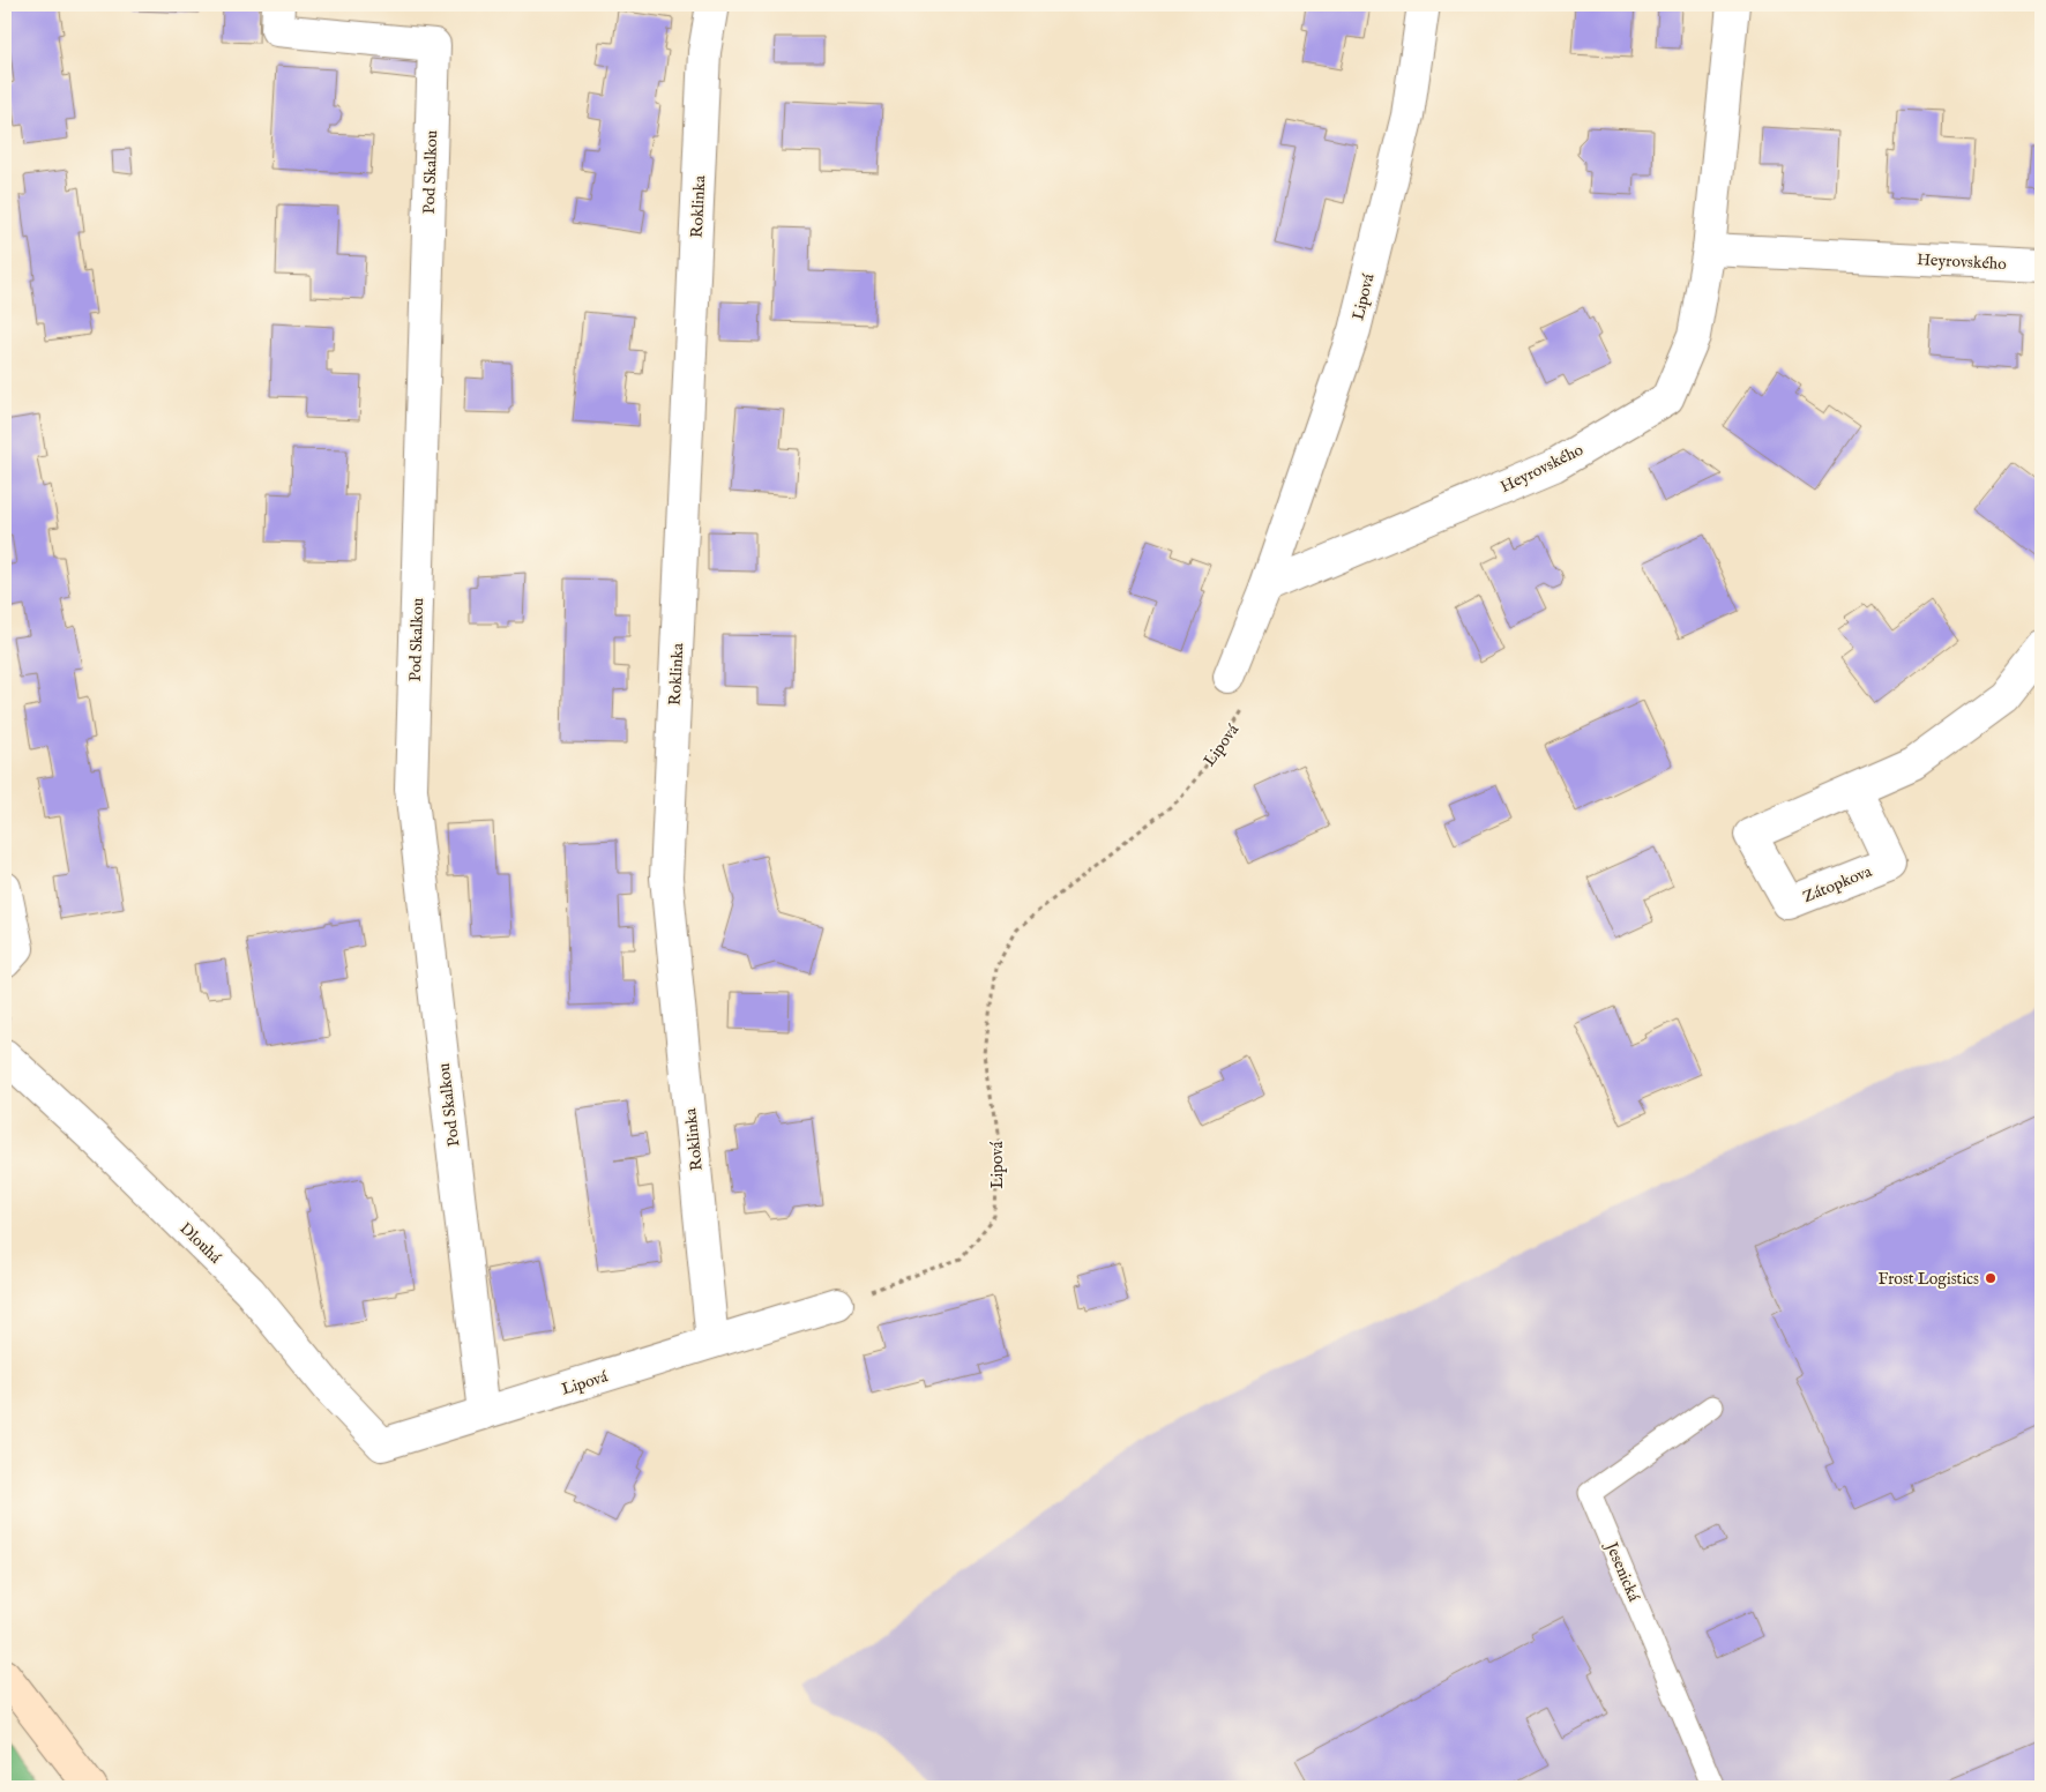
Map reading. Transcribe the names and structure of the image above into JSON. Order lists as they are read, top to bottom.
{
  "streets": {
    "street": [
      "Pod Skalkou",
      "Roklinka",
      "Heyrovského",
      "Lipová",
      "Dlouhá"
    ],
    "lane": ["Jesenická"]
  },
  "crossings": [
    ["Pod Skalkou", "Lipová"],
    ["Roklinka", "Lipová"],
    ["Heyrovského", "Lipová"],
    ["Lipová", "Dlouhá"]
  ],
  "places": ["Frost Logistics"]
}
